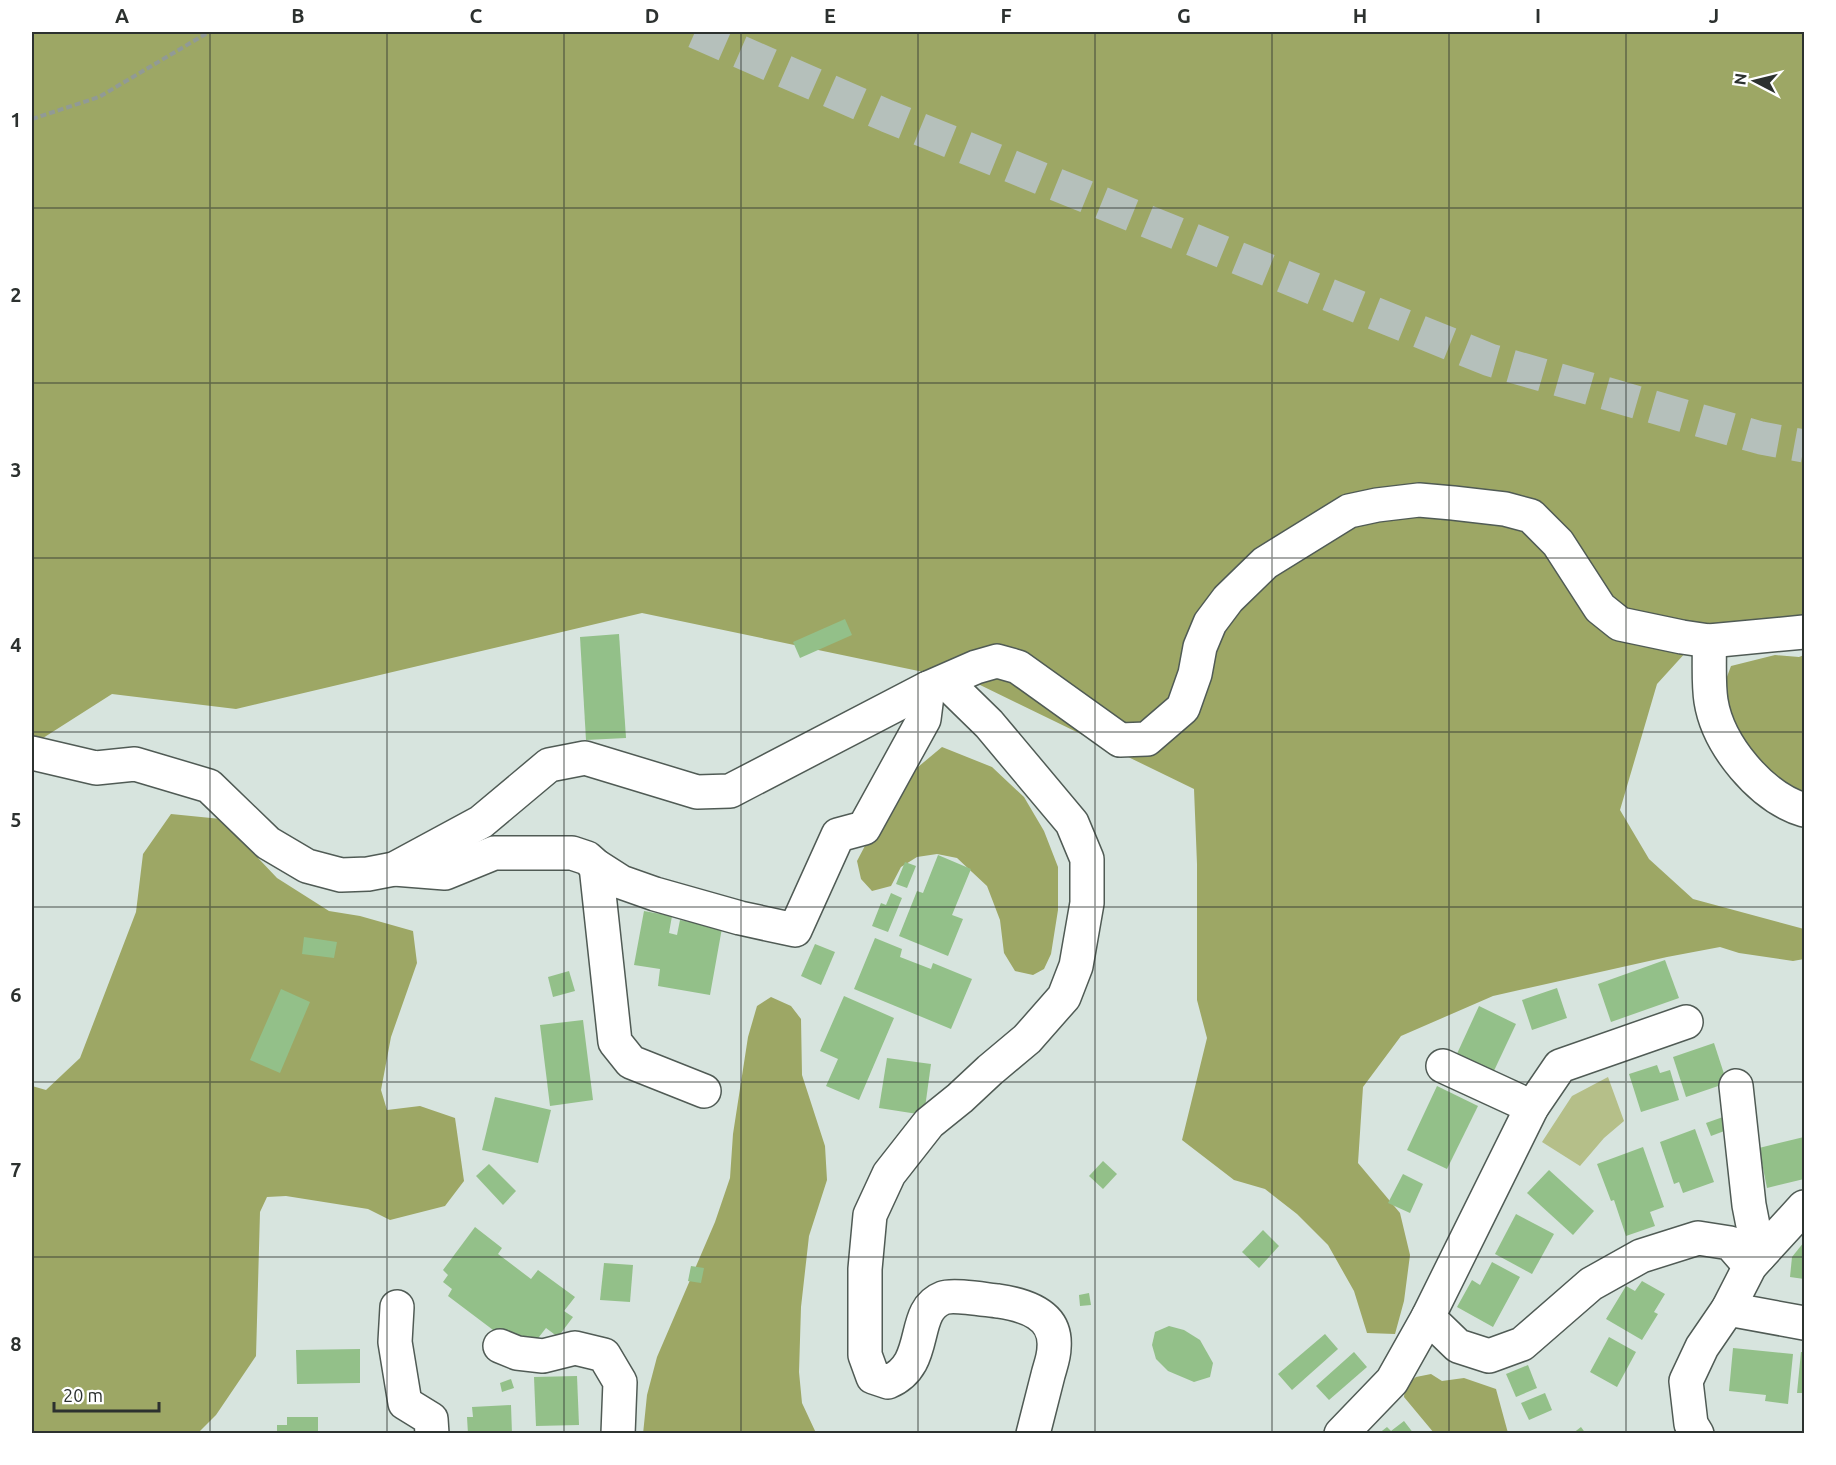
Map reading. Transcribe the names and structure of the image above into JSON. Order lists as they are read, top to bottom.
{
  "scale_bar": "20 m",
  "north": "left",
  "grid": {
    "columns": [
      "A",
      "B",
      "C",
      "D",
      "E",
      "F",
      "G",
      "H",
      "I",
      "J"
    ],
    "rows": [
      "1",
      "2",
      "3",
      "4",
      "5",
      "6",
      "7",
      "8"
    ]
  }
}
